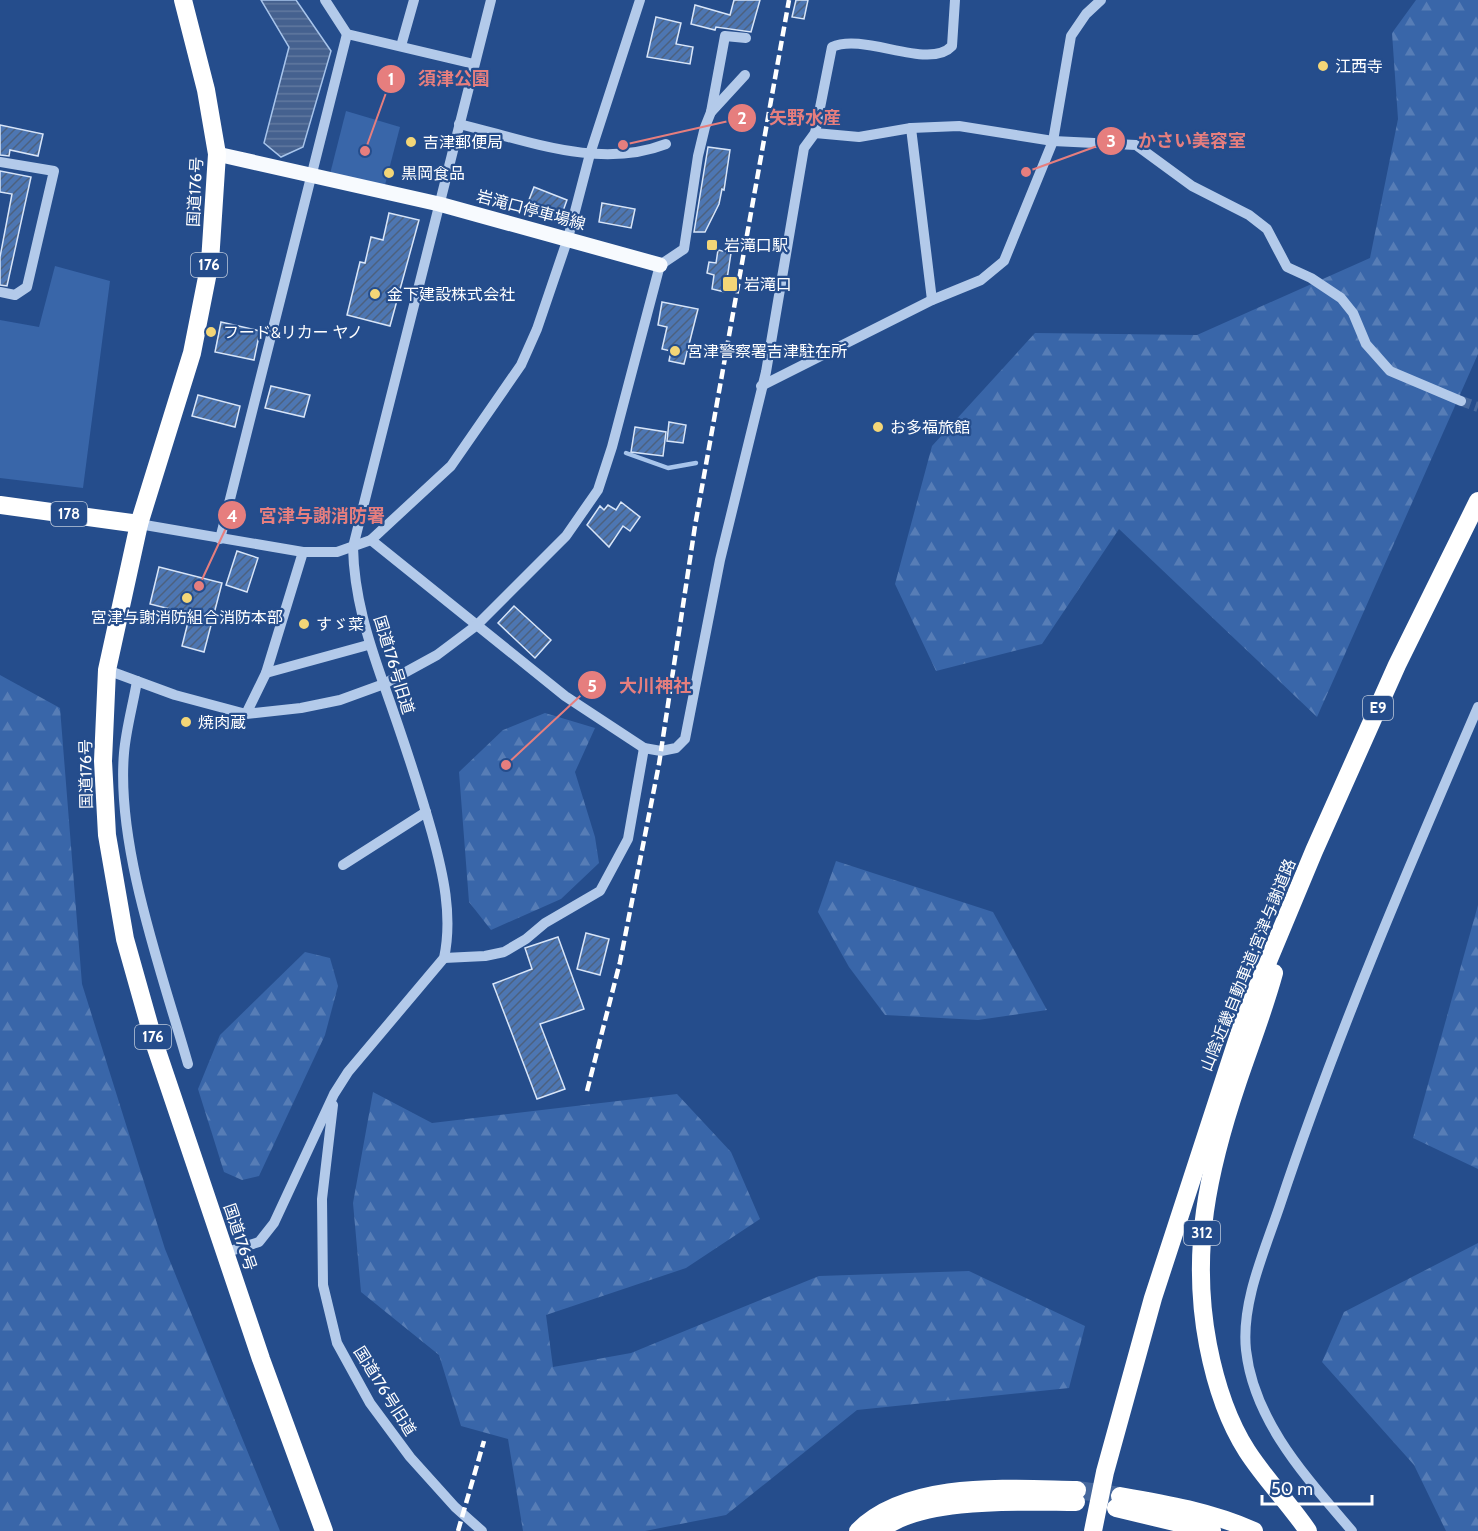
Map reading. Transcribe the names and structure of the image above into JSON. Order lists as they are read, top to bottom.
{
  "streets": {
    "highway": [
      "国道176号",
      "176",
      "178",
      "E9",
      "山陰近畿自動車道;宮津与謝道路",
      "312"
    ],
    "main road": ["岩滝口停車場線"],
    "street": ["国道176号旧道"]
  },
  "crossings": [
    ["国道176号", "岩滝口停車場線"],
    ["国道176号", "178"],
    ["国道176号", "国道176号旧道"],
    ["岩滝口停車場線", "国道176号旧道"],
    ["山陰近畿自動車道;宮津与謝道路", "312"]
  ],
  "places": {
    "other": [
      "江西寺",
      "吉津郵便局",
      "矢野水産",
      "須津公園",
      "かさい美容室",
      "黒岡食品",
      "金下建設株式会社",
      "フード&リカー ヤノ",
      "宮津警察署吉津駐在所",
      "お多福旅館",
      "宮津与謝消防署",
      "宮津与謝消防組合消防本部",
      "すゞ菜",
      "焼肉蔵",
      "大川神社"
    ],
    "transit": ["岩滝口駅", "岩滝口"]
  },
  "scale_bar": "50 m"
}
